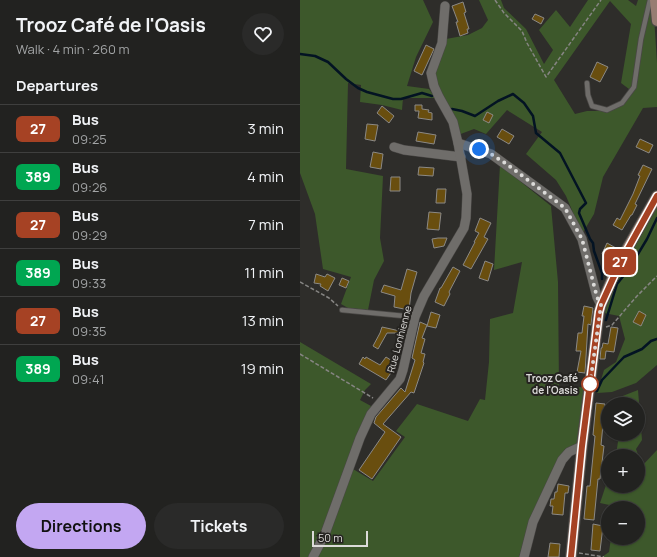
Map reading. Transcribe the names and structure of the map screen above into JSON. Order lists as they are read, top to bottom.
{
  "streets": {
    "street": ["Rue Lonhienne"]
  },
  "places": ["Trooz Café de l'Oasis"],
  "lines": ["bus line 27"],
  "scale_bar": "50 m",
  "page": {
    "heading": [
      ["Trooz Café de l'Oasis", "Walk · 4 min · 260 m"],
      "Departures"
    ],
    "on_map": "27",
    "list": [
      {
        "mark": "27",
        "name": "Bus",
        "note": "09:25",
        "value": "3 min"
      },
      {
        "mark": "389",
        "name": "Bus",
        "note": "09:26",
        "value": "4 min"
      },
      {
        "mark": "27",
        "name": "Bus",
        "note": "09:29",
        "value": "7 min"
      },
      {
        "mark": "389",
        "name": "Bus",
        "note": "09:33",
        "value": "11 min"
      },
      {
        "mark": "27",
        "name": "Bus",
        "note": "09:35",
        "value": "13 min"
      },
      {
        "mark": "389",
        "name": "Bus",
        "note": "09:41",
        "value": "19 min"
      }
    ],
    "map_buttons": ["+", "−"],
    "buttons": ["Directions", "Tickets"],
    "scale": "50 m"
  }
}
